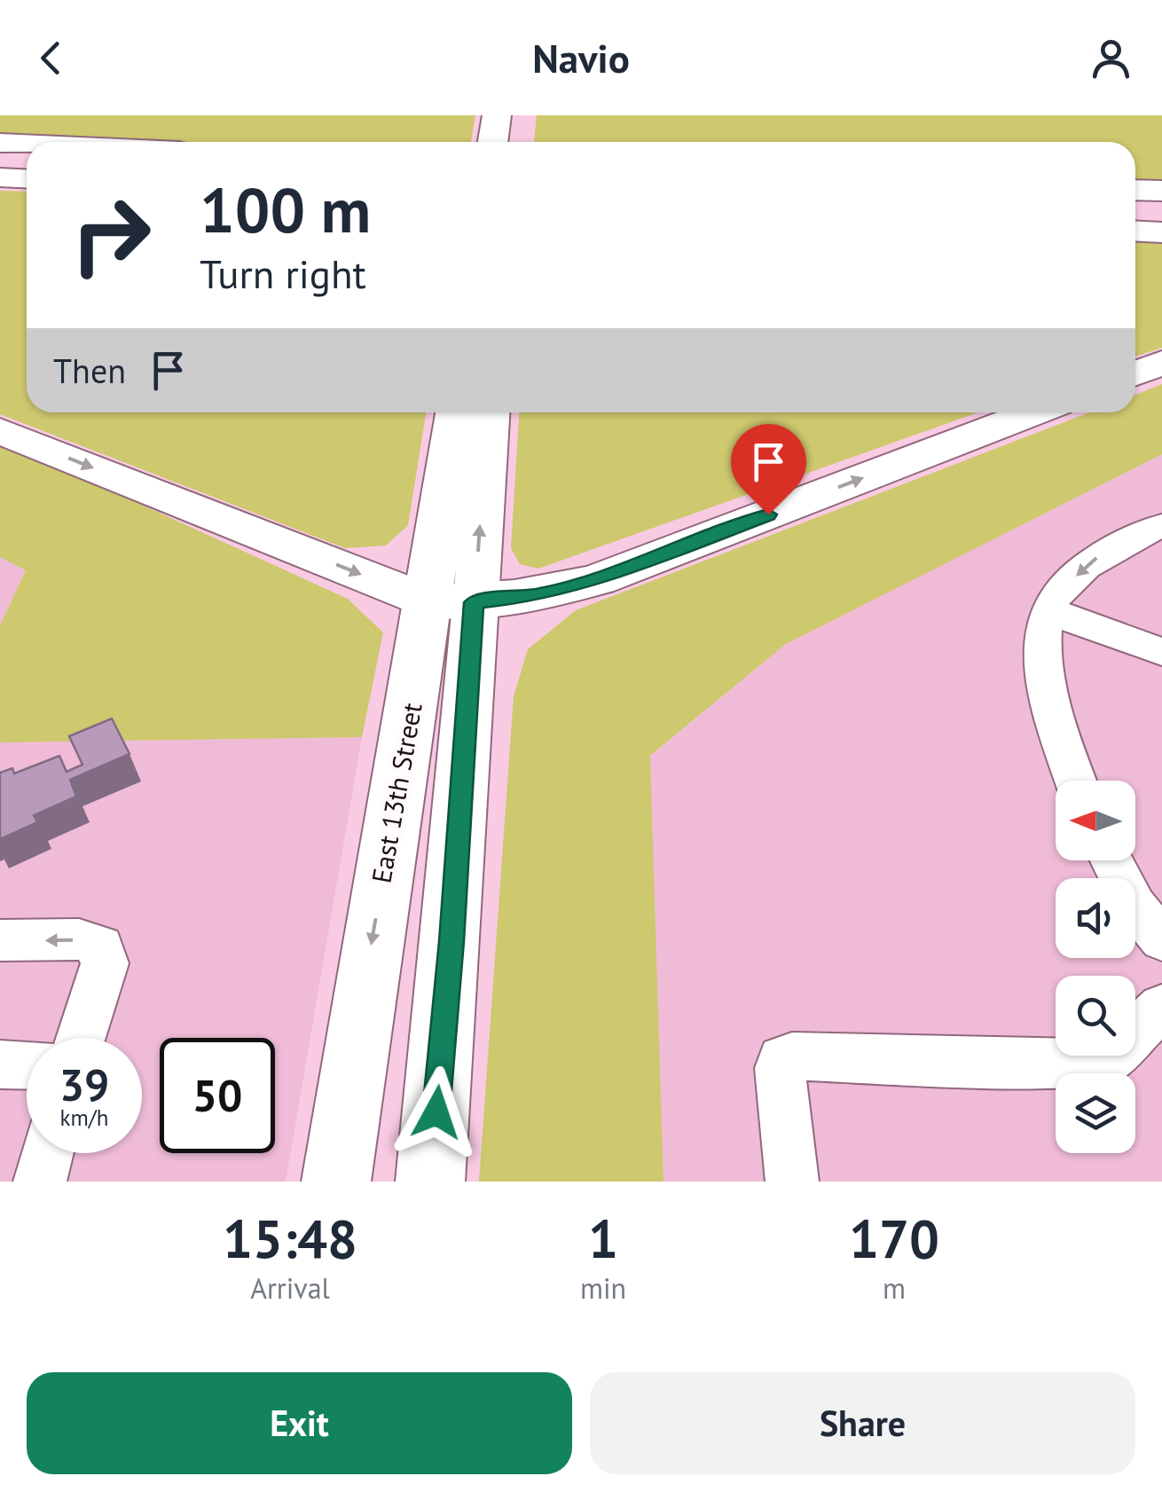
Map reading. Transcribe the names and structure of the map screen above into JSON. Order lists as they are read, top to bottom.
{
  "streets": {
    "main road": ["East 13th Street"]
  },
  "north": "left",
  "page": {
    "header": "Navio",
    "turn": ["100 m", "Turn right"],
    "then": "Then",
    "speed": "39 km/h",
    "limit": "50",
    "eta": [
      "15:48",
      "Arrival",
      "1",
      "min",
      "170",
      "m"
    ],
    "buttons": ["Exit", "Share"]
  }
}
